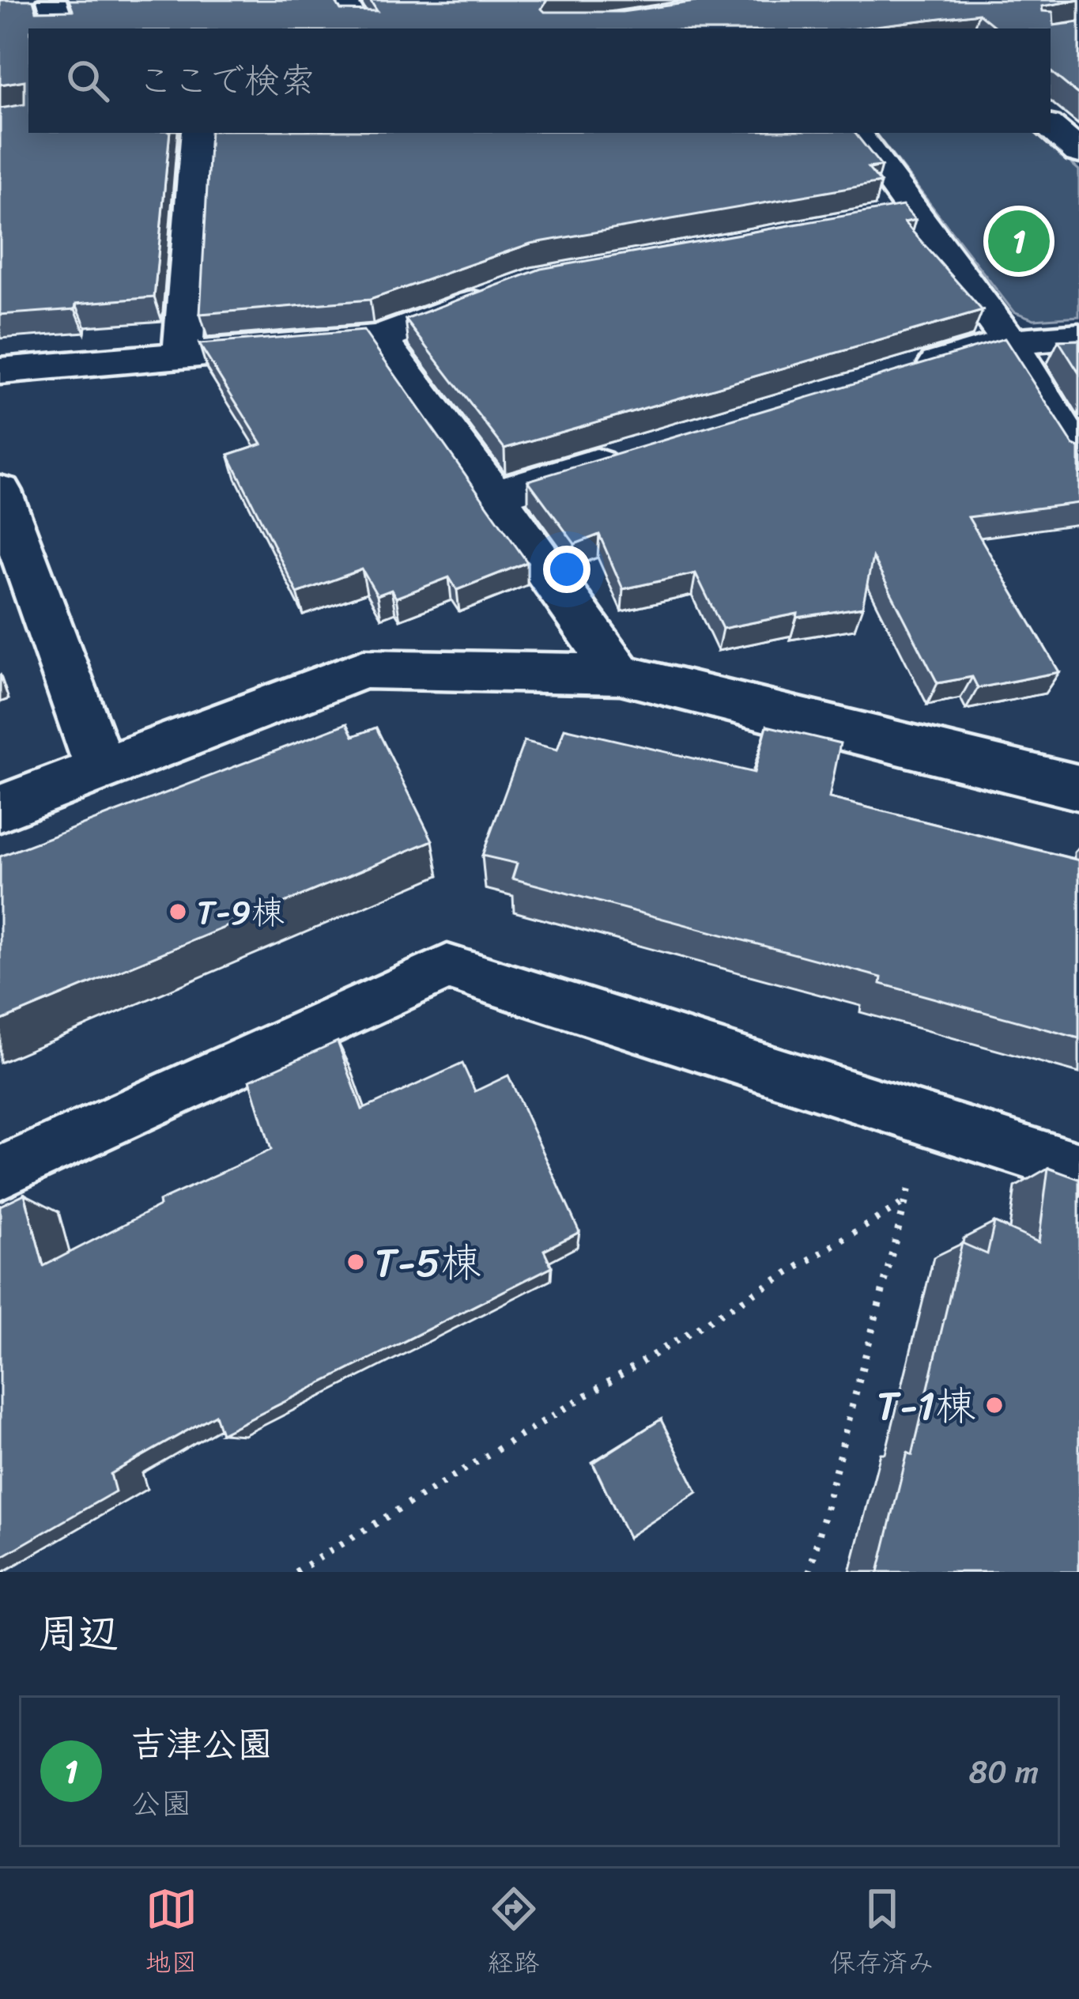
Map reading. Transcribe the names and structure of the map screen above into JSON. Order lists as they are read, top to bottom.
{
  "places": ["T-9棟", "T-5棟", "T-1棟"],
  "page": {
    "search": "ここで検索",
    "pins": "1",
    "heading": "周辺",
    "list": [
      {
        "mark": "1",
        "name": "吉津公園",
        "note": "公園",
        "value": "80 m"
      }
    ],
    "nav": ["地図", "経路", "保存済み"]
  }
}
